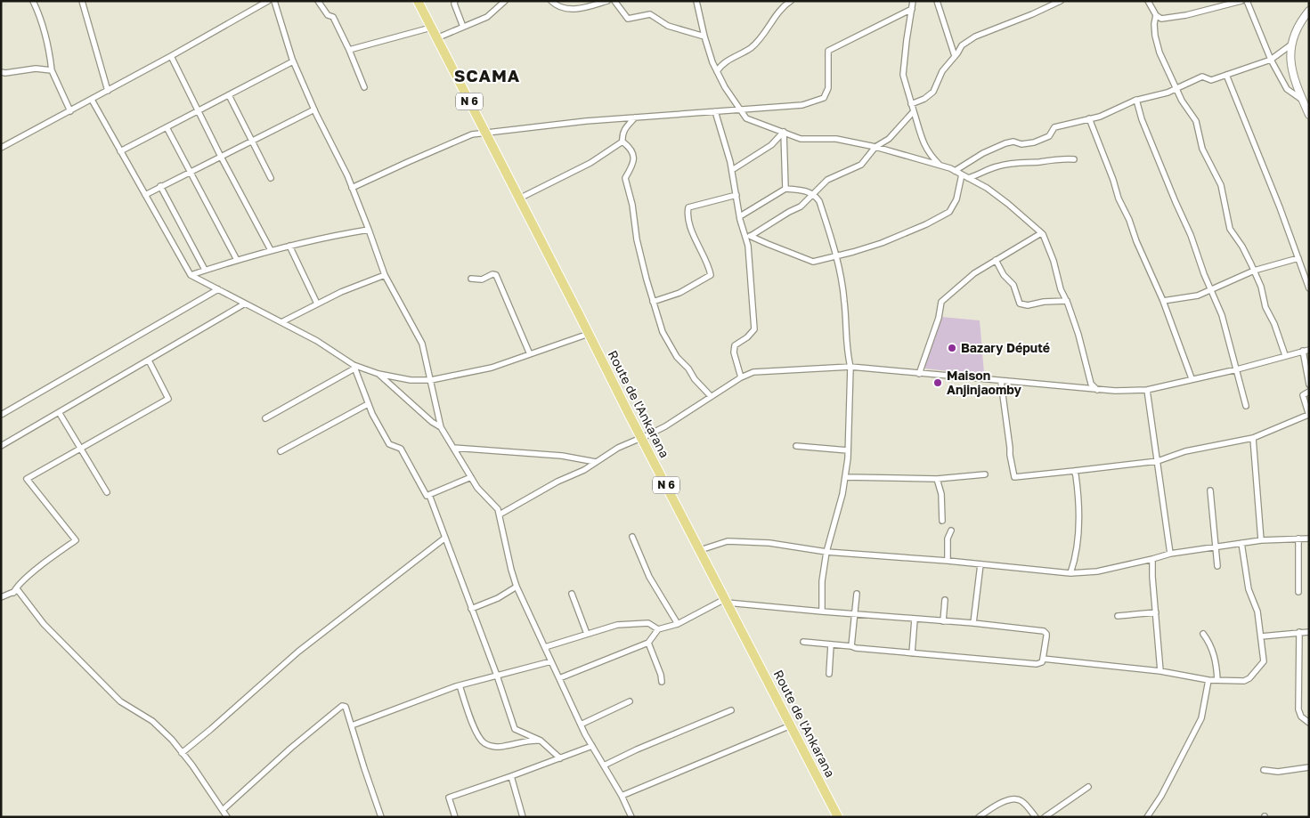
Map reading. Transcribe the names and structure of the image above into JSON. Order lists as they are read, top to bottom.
{
  "streets": {
    "main road": ["N 6", "Route de l'Ankarana"]
  },
  "districts": ["SCAMA"],
  "places": ["Bazary Député", "Maison Anjinjaomby"]
}
